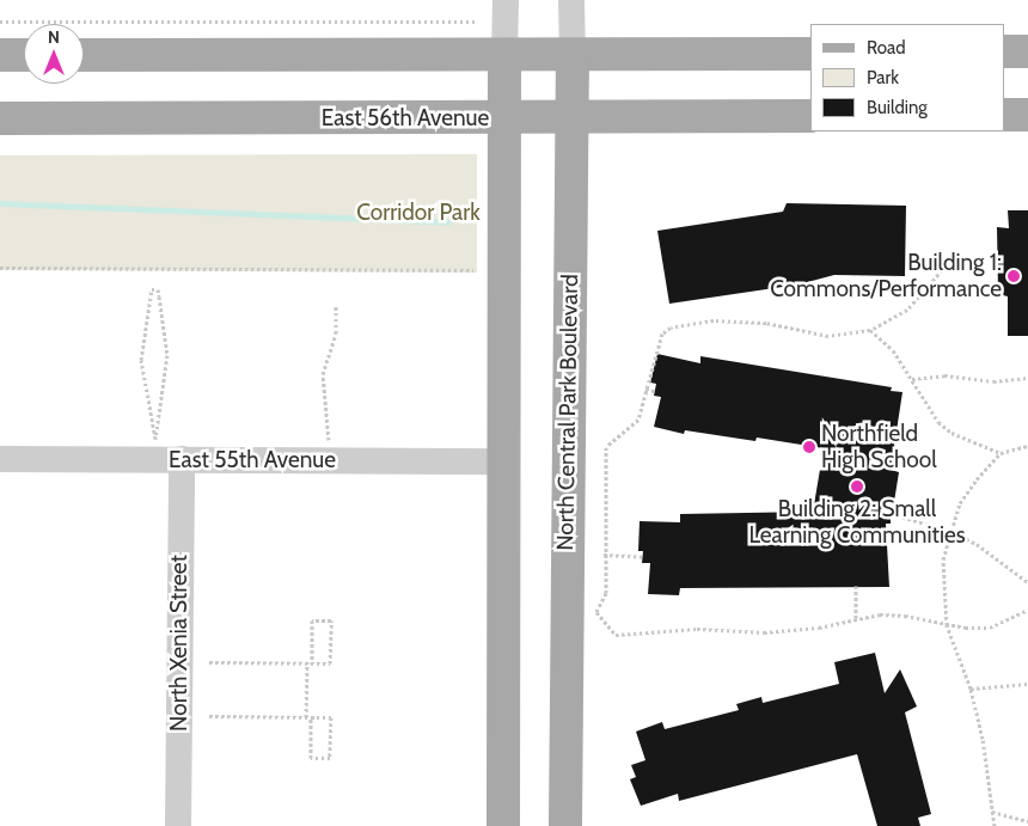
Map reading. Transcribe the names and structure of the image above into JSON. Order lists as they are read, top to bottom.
{
  "streets": {
    "main road": ["East 56th Avenue", "North Central Park Boulevard"],
    "street": ["East 55th Avenue", "North Xenia Street"]
  },
  "crossings": [
    ["East 56th Avenue", "North Central Park Boulevard"],
    ["East 55th Avenue", "North Xenia Street"]
  ],
  "parks": ["Corridor Park"],
  "places": ["Building 1: Commons/Performance", "Northfield High School", "Building 2: Small Learning Communities"],
  "legend": ["Road", "Park", "Building"],
  "north": "top"
}
